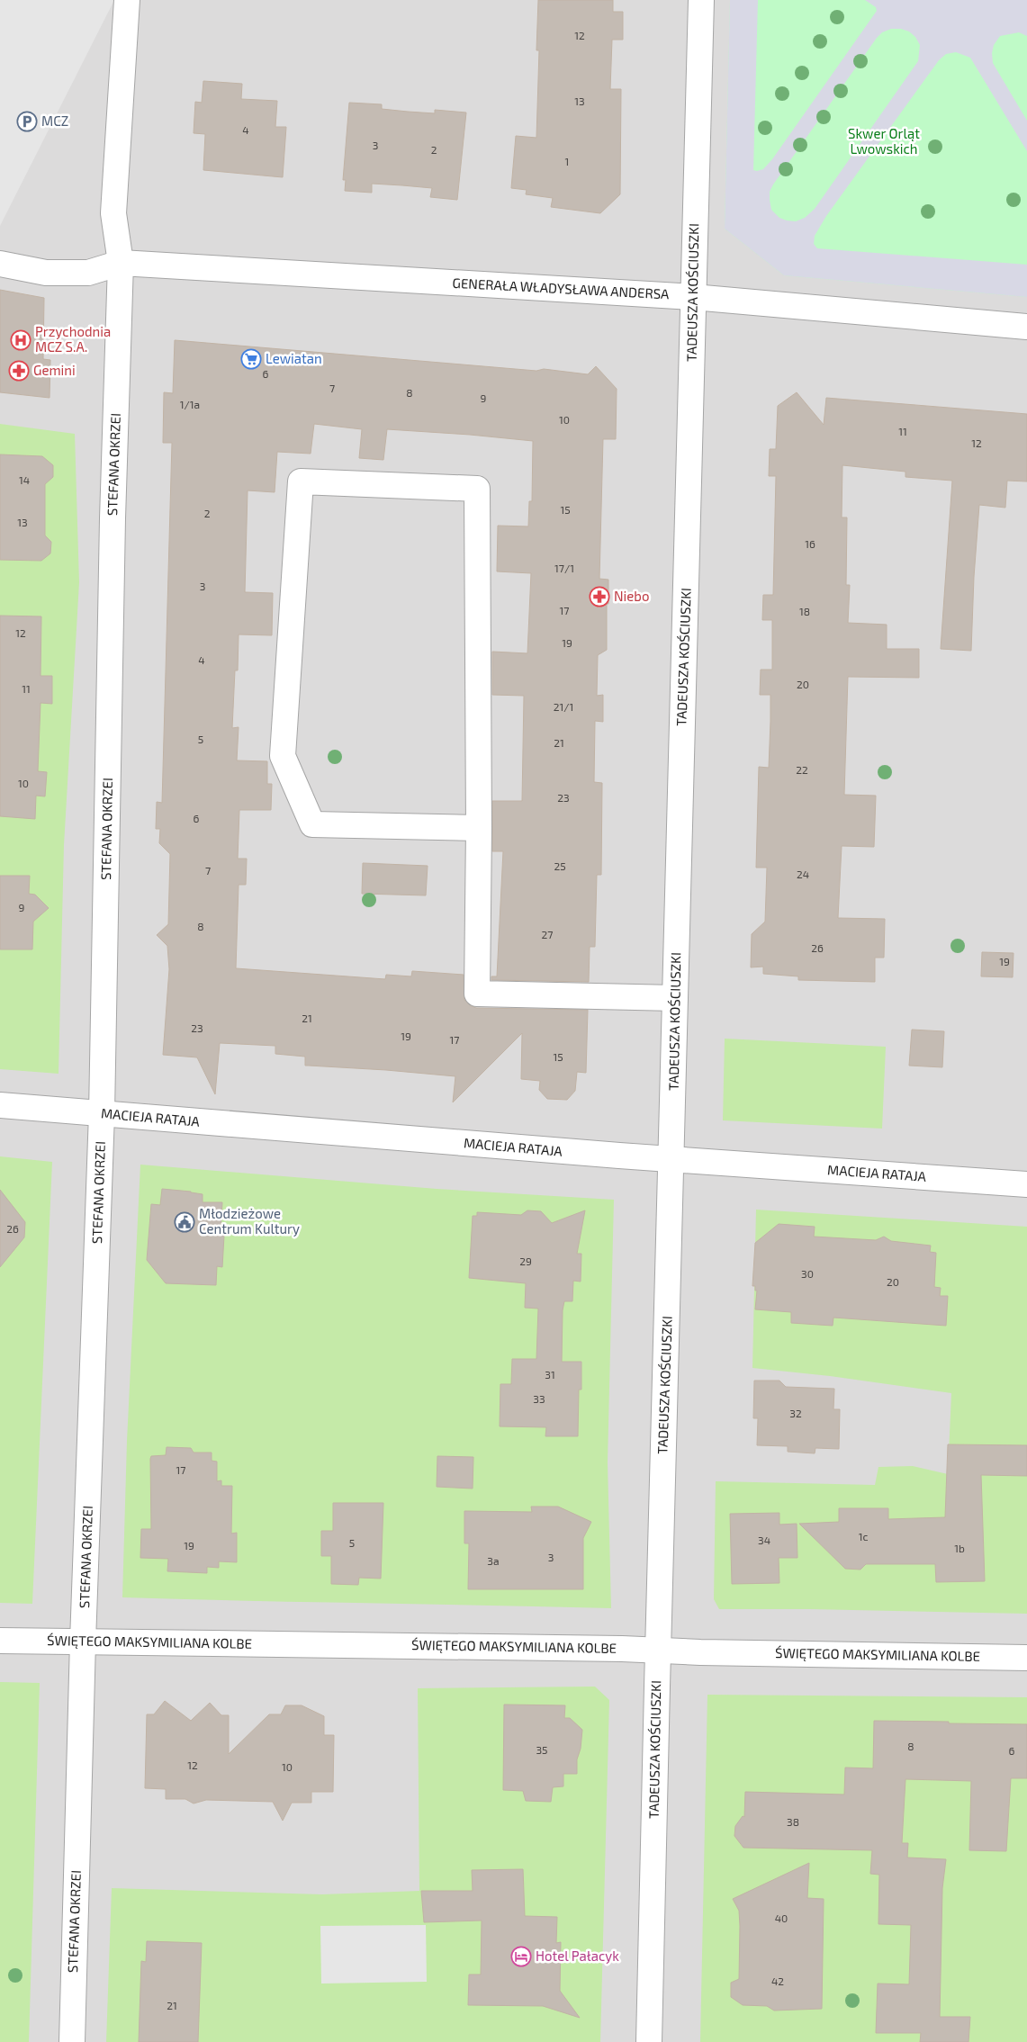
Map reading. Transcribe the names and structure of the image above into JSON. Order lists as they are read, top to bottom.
{
  "streets": {
    "street": [
      "GENERAŁA WŁADYSŁAWA ANDERSA",
      "TADEUSZA KOŚCIUSZKI",
      "STEFANA OKRZEI",
      "MACIEJA RATAJA",
      "ŚWIĘTEGO MAKSYMILIANA KOLBE"
    ]
  },
  "crossings": [
    ["GENERAŁA WŁADYSŁAWA ANDERSA", "TADEUSZA KOŚCIUSZKI"],
    ["GENERAŁA WŁADYSŁAWA ANDERSA", "STEFANA OKRZEI"],
    ["TADEUSZA KOŚCIUSZKI", "MACIEJA RATAJA"],
    ["TADEUSZA KOŚCIUSZKI", "ŚWIĘTEGO MAKSYMILIANA KOLBE"],
    ["STEFANA OKRZEI", "MACIEJA RATAJA"],
    ["STEFANA OKRZEI", "ŚWIĘTEGO MAKSYMILIANA KOLBE"]
  ],
  "parks": ["Skwer Orląt Lwowskich"],
  "places": {
    "parking": ["MCZ"],
    "hospital": ["Przychodnia MCZ S.A."],
    "supermarket": ["Lewiatan"],
    "pharmacy": ["Gemini", "Niebo"],
    "public building": ["Młodzieżowe Centrum Kultury"],
    "hotel": ["Hotel Pałacyk"]
  },
  "house_numbers": [
    "12",
    "13",
    "4",
    "3",
    "2",
    "1",
    "6",
    "7",
    "8",
    "9",
    "1/1a",
    "10",
    "11",
    "12",
    "14",
    "15",
    "2",
    "13",
    "16",
    "17/1",
    "3",
    "17",
    "18",
    "12",
    "19",
    "4",
    "20",
    "11",
    "21/1",
    "5",
    "21",
    "22",
    "10",
    "23",
    "6",
    "25",
    "7",
    "24",
    "9",
    "8",
    "27",
    "26",
    "19",
    "21",
    "23",
    "19",
    "17",
    "15",
    "26",
    "29",
    "30",
    "20",
    "31",
    "33",
    "32",
    "17",
    "1c",
    "34",
    "5",
    "19",
    "1b",
    "3",
    "3a",
    "8",
    "35",
    "6",
    "12",
    "10",
    "38",
    "40",
    "42",
    "21"
  ]
}
